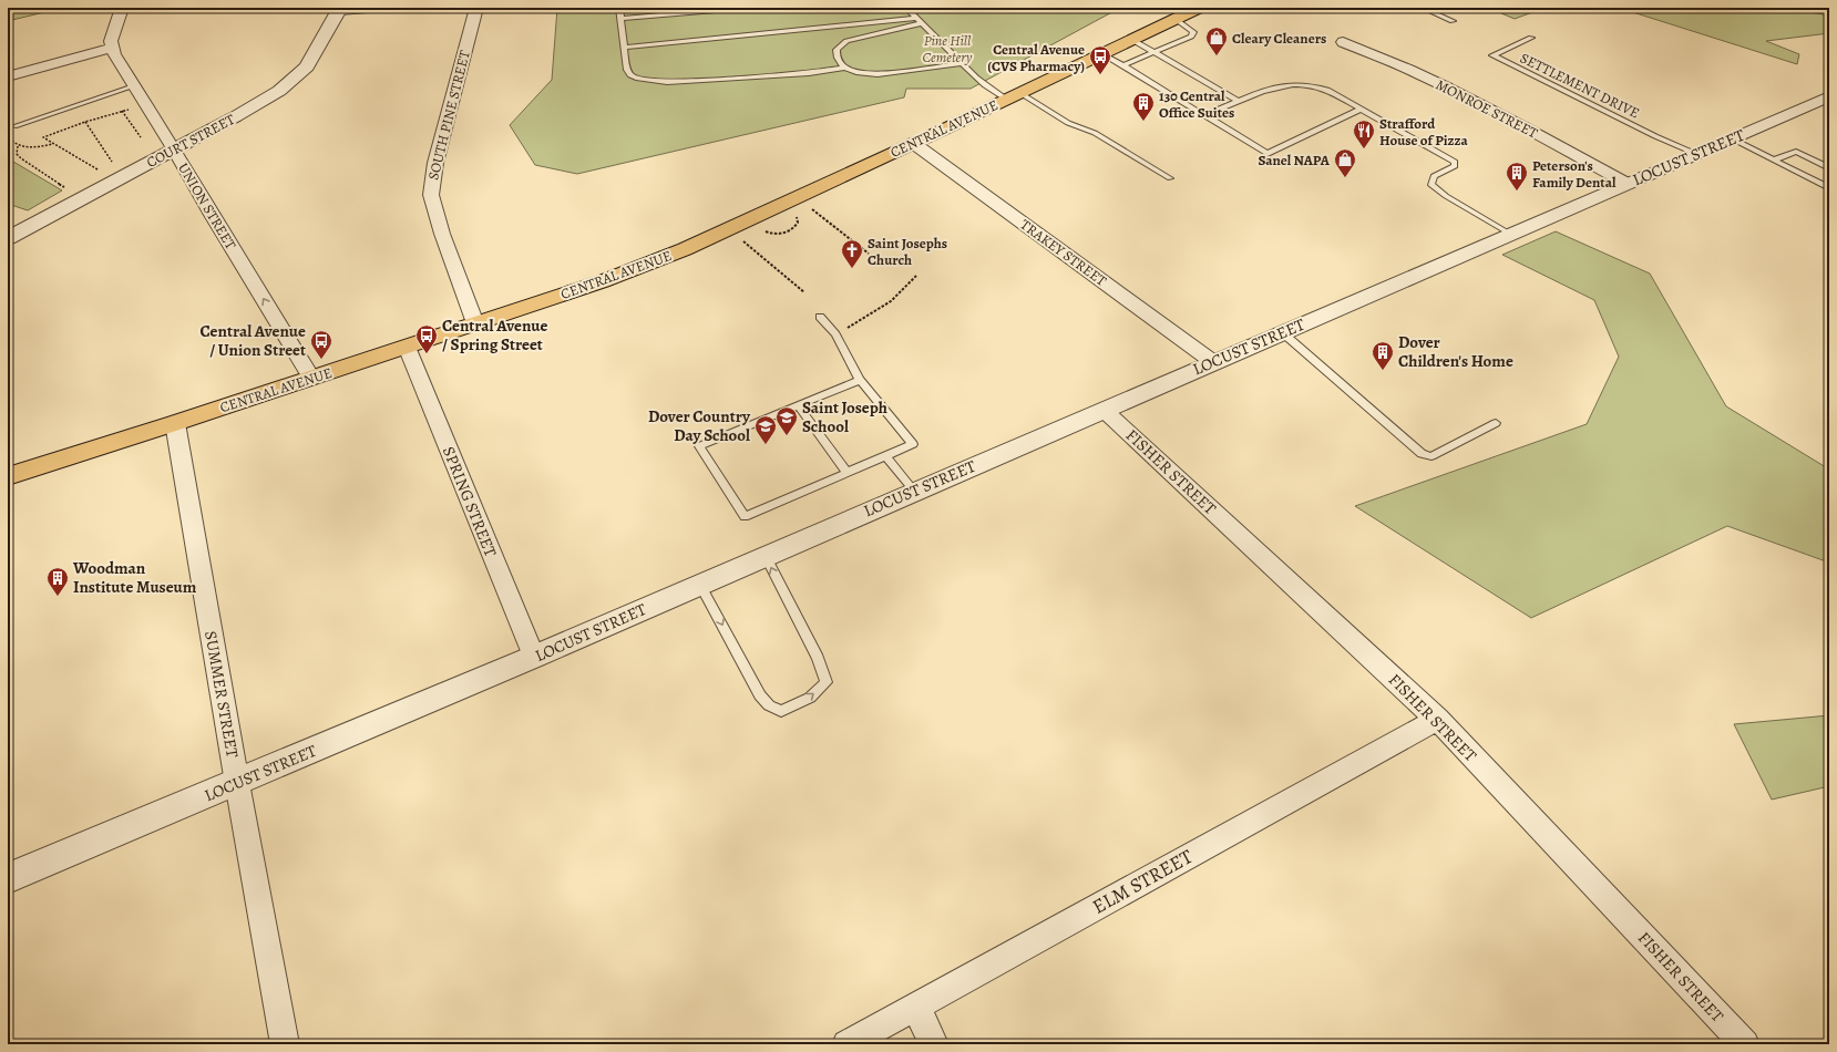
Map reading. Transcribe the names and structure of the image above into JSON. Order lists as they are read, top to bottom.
{
  "streets": {
    "main road": ["CENTRAL AVENUE"],
    "street": [
      "MONROE STREET",
      "SOUTH PINE STREET",
      "COURT STREET",
      "LOCUST STREET",
      "UNION STREET",
      "TRAKEY STREET",
      "FISHER STREET",
      "SPRING STREET",
      "SUMMER STREET",
      "ELM STREET"
    ],
    "lane": ["SETTLEMENT DRIVE"]
  },
  "crossings": [
    ["SETTLEMENT DRIVE", "LOCUST STREET"],
    ["MONROE STREET", "LOCUST STREET"],
    ["SOUTH PINE STREET", "CENTRAL AVENUE"],
    ["CENTRAL AVENUE", "UNION STREET"],
    ["CENTRAL AVENUE", "TRAKEY STREET"],
    ["CENTRAL AVENUE", "SPRING STREET"],
    ["CENTRAL AVENUE", "SUMMER STREET"],
    ["COURT STREET", "UNION STREET"],
    ["LOCUST STREET", "TRAKEY STREET"],
    ["LOCUST STREET", "FISHER STREET"],
    ["LOCUST STREET", "SPRING STREET"],
    ["LOCUST STREET", "SUMMER STREET"],
    ["FISHER STREET", "ELM STREET"]
  ],
  "one_way": ["UNION STREET"],
  "parks": ["Pine Hill Cemetery"],
  "places": {
    "shop": ["Cleary Cleaners", "Sanel NAPA"],
    "bus stop": ["Central Avenue (CVS Pharmacy)", "Central Avenue / Spring Street", "Central Avenue / Union Street"],
    "building": [
      "130 Central Office Suites",
      "Peterson's Family Dental",
      "Dover Children's Home",
      "Woodman Institute Museum"
    ],
    "restaurant": ["Strafford House of Pizza"],
    "church": ["Saint Josephs Church"],
    "school or university": ["Saint Joseph School", "Dover Country Day School"]
  }
}
